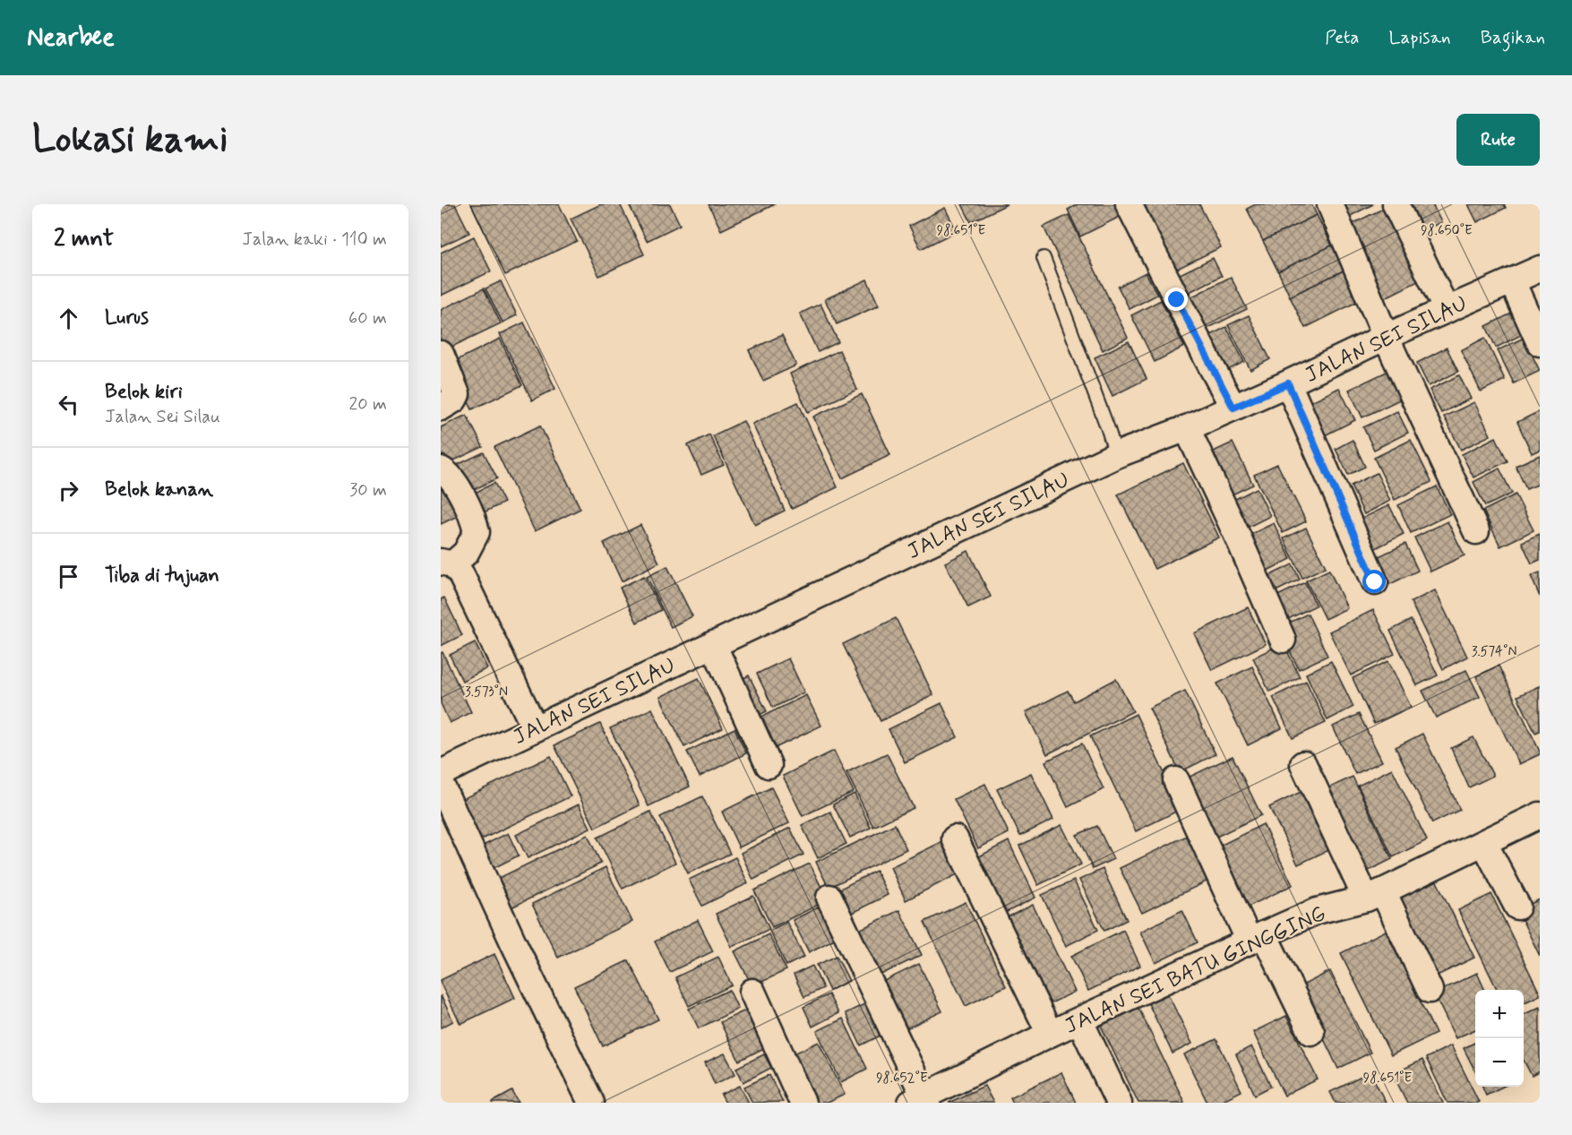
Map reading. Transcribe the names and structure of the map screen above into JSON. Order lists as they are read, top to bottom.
{
  "streets": {
    "street": ["JALAN SEI SILAU", "JALAN SEI BATU GINGGING"]
  },
  "page": {
    "header": "Nearbee",
    "nav": ["Peta", "Lapisan", "Bagikan"],
    "buttons": "Rute",
    "title": "Lokasi kami",
    "heading": ["2 mnt", "Jalan kaki · 110 m"],
    "list": [
      ["Lurus", "60 m"],
      ["Belok kiri", "Jalan Sei Silau", "20 m"],
      ["Belok kanan", "30 m"],
      "Tiba di tujuan"
    ],
    "map_buttons": ["+", "−"]
  },
  "coordinates": [
    "98.651°E",
    "98.650°E",
    "3.574°N",
    "3.573°N",
    "98.652°E"
  ]
}
